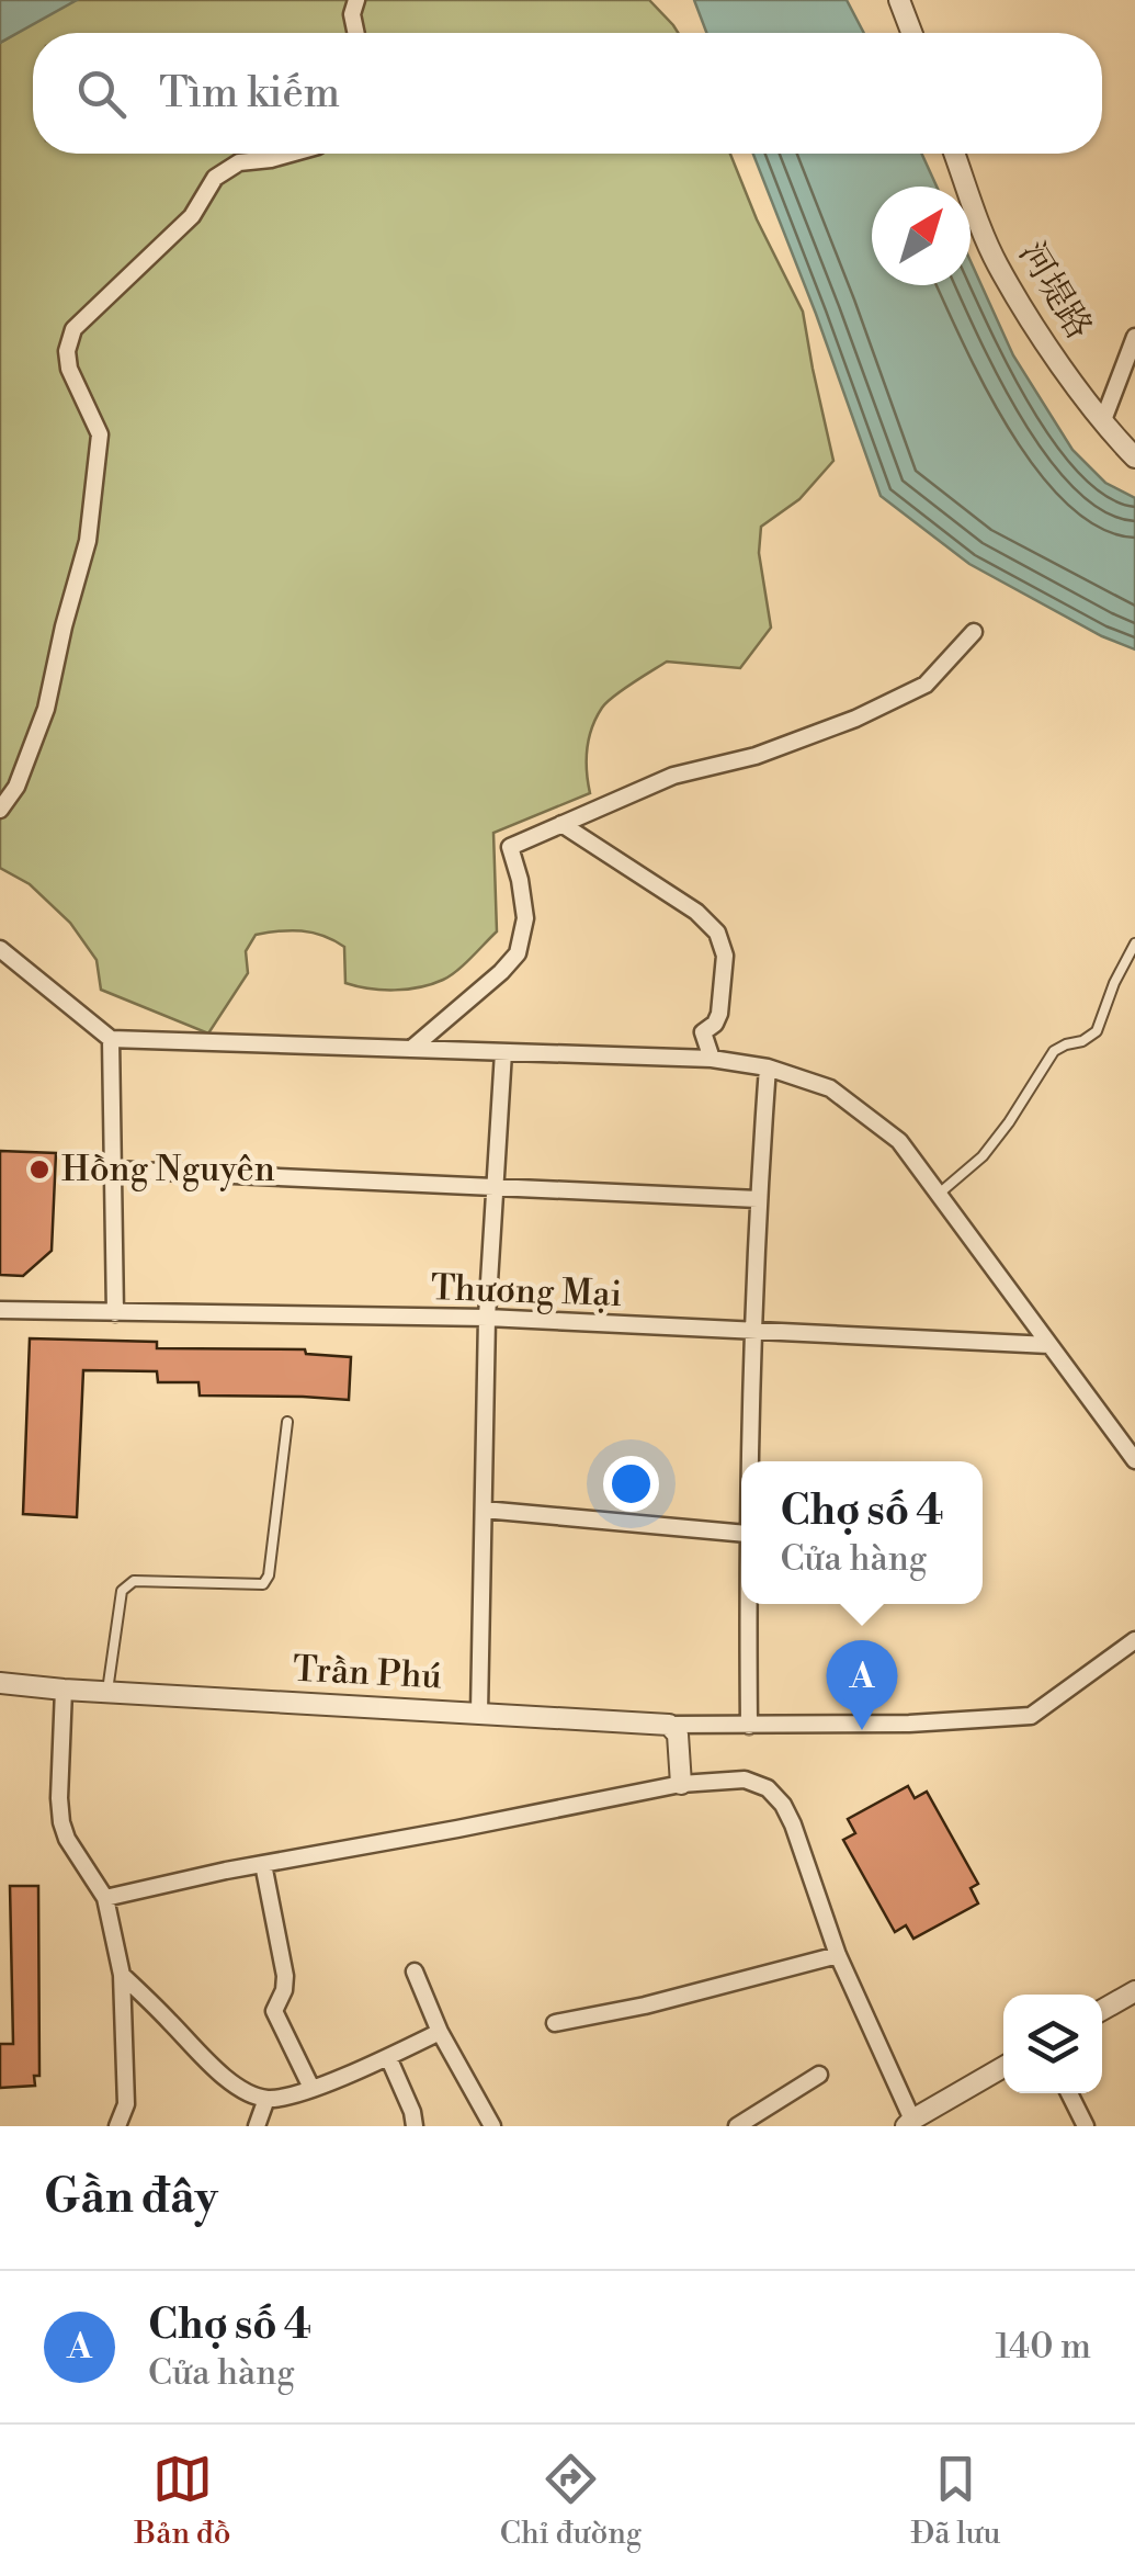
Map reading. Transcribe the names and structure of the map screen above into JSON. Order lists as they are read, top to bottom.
{
  "streets": {
    "street": ["河堤路", "Thương Mại", "Trần Phú"]
  },
  "places": ["Hồng Nguyên"],
  "north": "top right",
  "page": {
    "search": "Tìm kiếm",
    "popup": ["Chợ số 4", "Cửa hàng"],
    "pins": "A",
    "heading": "Gần đây",
    "list": [
      {
        "mark": "A",
        "name": "Chợ số 4",
        "note": "Cửa hàng",
        "value": "140 m"
      }
    ],
    "nav": ["Bản đồ", "Chỉ đường", "Đã lưu"]
  }
}
